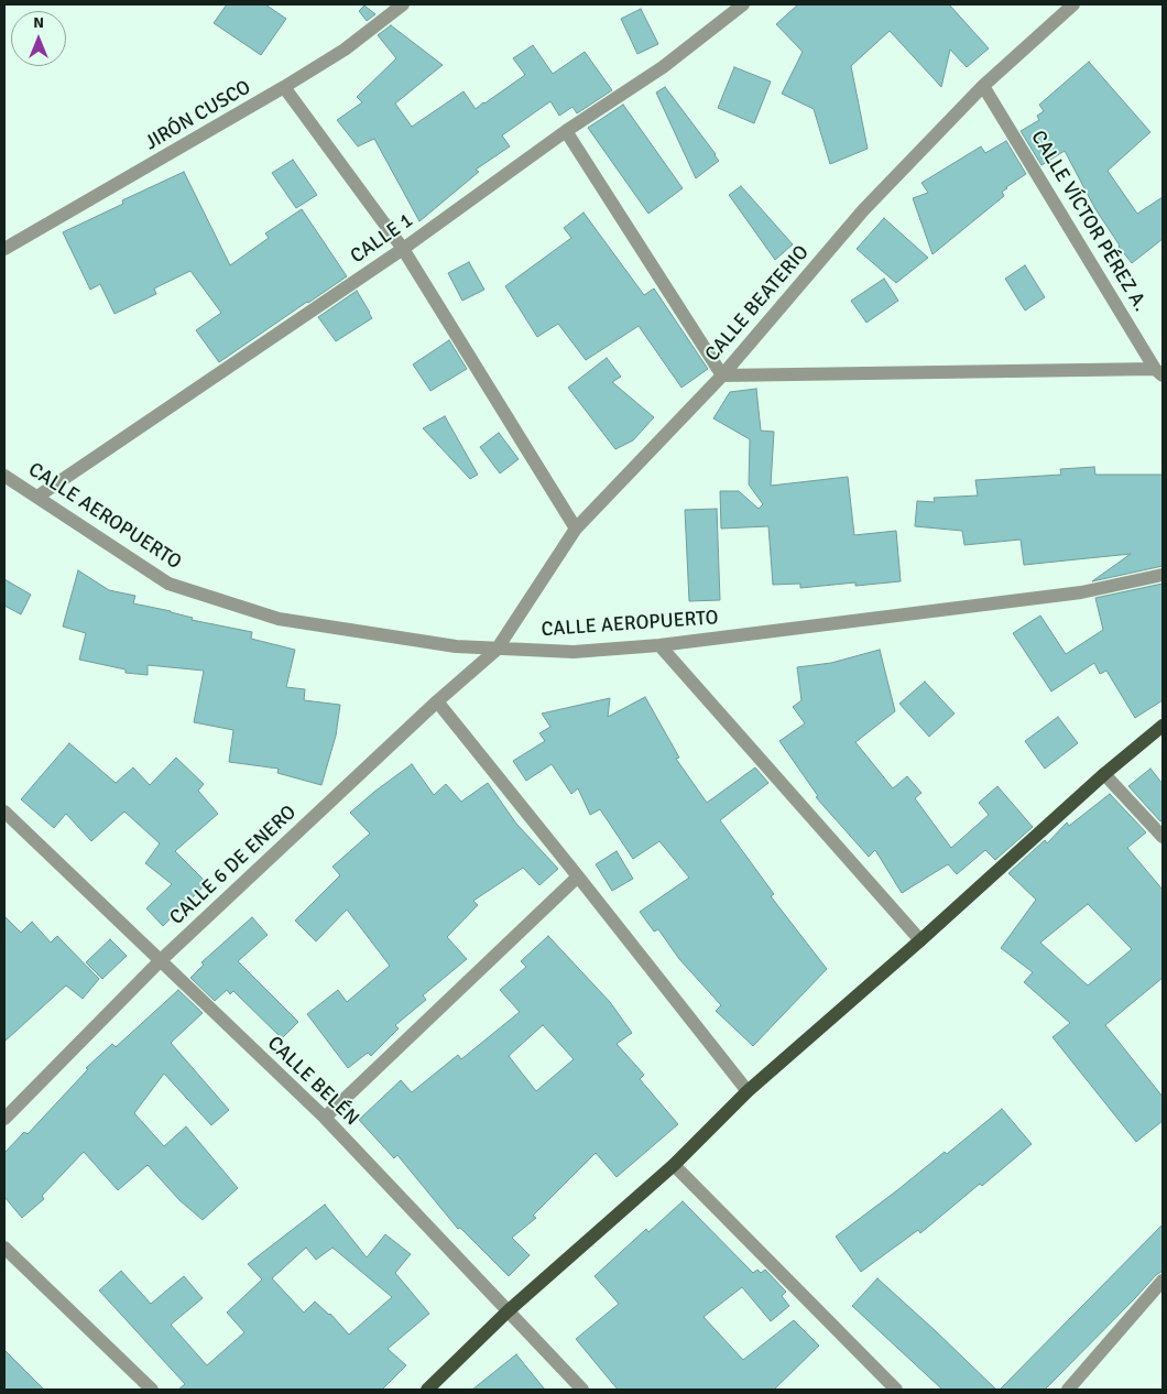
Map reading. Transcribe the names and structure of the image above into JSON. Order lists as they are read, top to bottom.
{
  "streets": {
    "street": [
      "JIRÓN CUSCO",
      "CALLE VÍCTOR PÉREZ A.",
      "CALLE 1",
      "CALLE BEATERIO",
      "CALLE AEROPUERTO",
      "CALLE 6 DE ENERO",
      "CALLE BELÉN"
    ]
  },
  "crossings": [
    ["CALLE VÍCTOR PÉREZ A.", "CALLE BEATERIO"],
    ["CALLE 1", "CALLE AEROPUERTO"],
    ["CALLE BEATERIO", "CALLE AEROPUERTO"],
    ["CALLE BEATERIO", "CALLE 6 DE ENERO"],
    ["CALLE AEROPUERTO", "CALLE 6 DE ENERO"],
    ["CALLE 6 DE ENERO", "CALLE BELÉN"]
  ],
  "north": "top"
}
